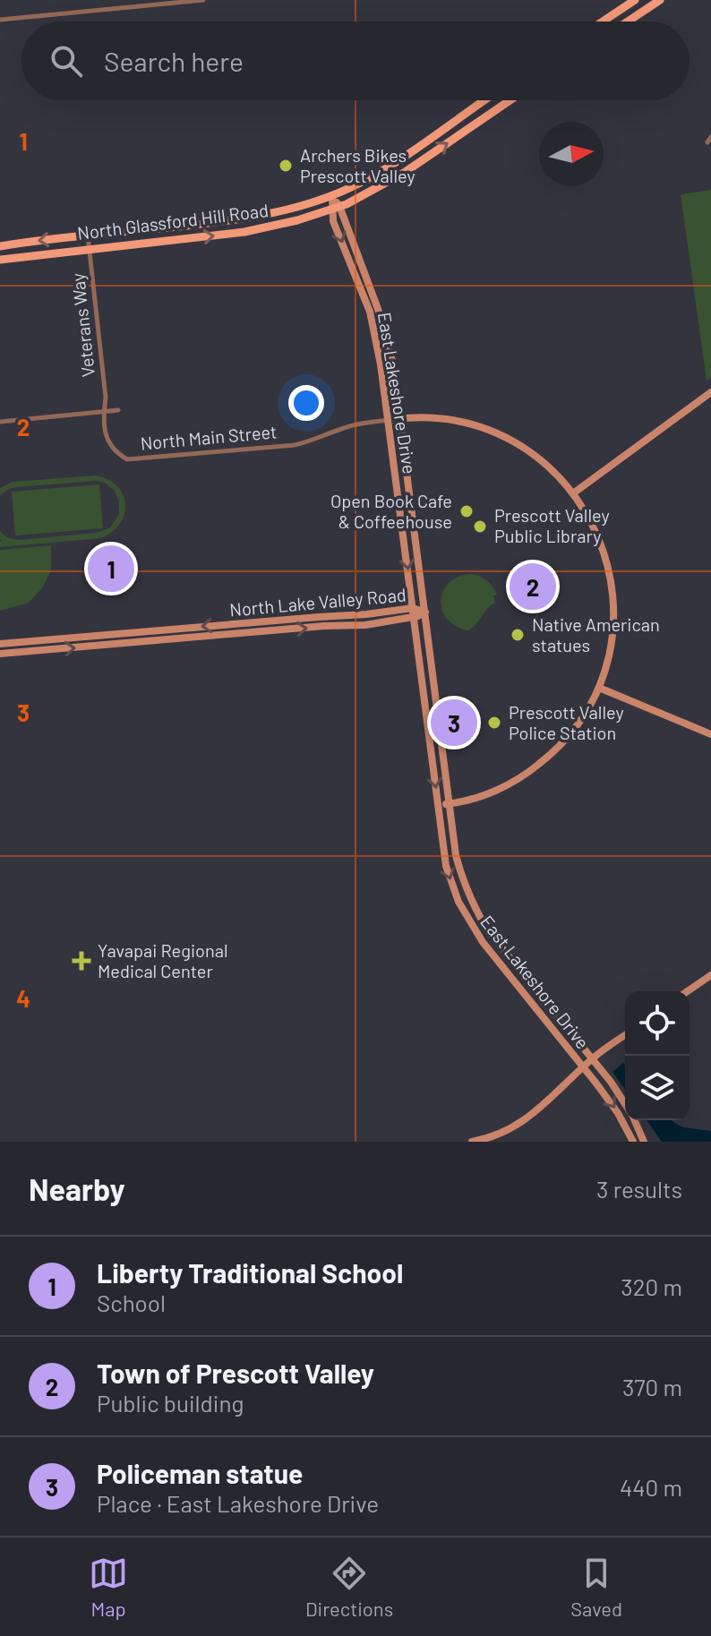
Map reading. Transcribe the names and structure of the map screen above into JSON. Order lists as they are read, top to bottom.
{
  "streets": {
    "main road": ["North Glassford Hill Road"],
    "street": [
      "Veterans Way",
      "East Lakeshore Drive",
      "North Main Street",
      "North Lake Valley Road"
    ]
  },
  "crossings": [
    ["North Glassford Hill Road", "Veterans Way"],
    ["North Glassford Hill Road", "East Lakeshore Drive"],
    ["Veterans Way", "North Main Street"],
    ["East Lakeshore Drive", "North Main Street"],
    ["East Lakeshore Drive", "North Lake Valley Road"]
  ],
  "places": {
    "other": [
      "Archers Bikes Prescott Valley",
      "Open Book Cafe & Coffeehouse",
      "Prescott Valley Public Library",
      "Native American statues",
      "Prescott Valley Police Station"
    ],
    "health": ["Yavapai Regional Medical Center"]
  },
  "north": "right",
  "page": {
    "search": "Search here",
    "pins": ["1", "2", "3"],
    "heading": ["Nearby", "3 results"],
    "list": [
      {
        "mark": "1",
        "name": "Liberty Traditional School",
        "note": "School",
        "value": "320 m"
      },
      {
        "mark": "2",
        "name": "Town of Prescott Valley",
        "note": "Public building",
        "value": "370 m"
      },
      {
        "mark": "3",
        "name": "Policeman statue",
        "note": "Place · East Lakeshore Drive",
        "value": "440 m"
      }
    ],
    "nav": ["Map", "Directions", "Saved"]
  },
  "grid": {
    "rows": [
      "1",
      "2",
      "3",
      "4"
    ]
  }
}
